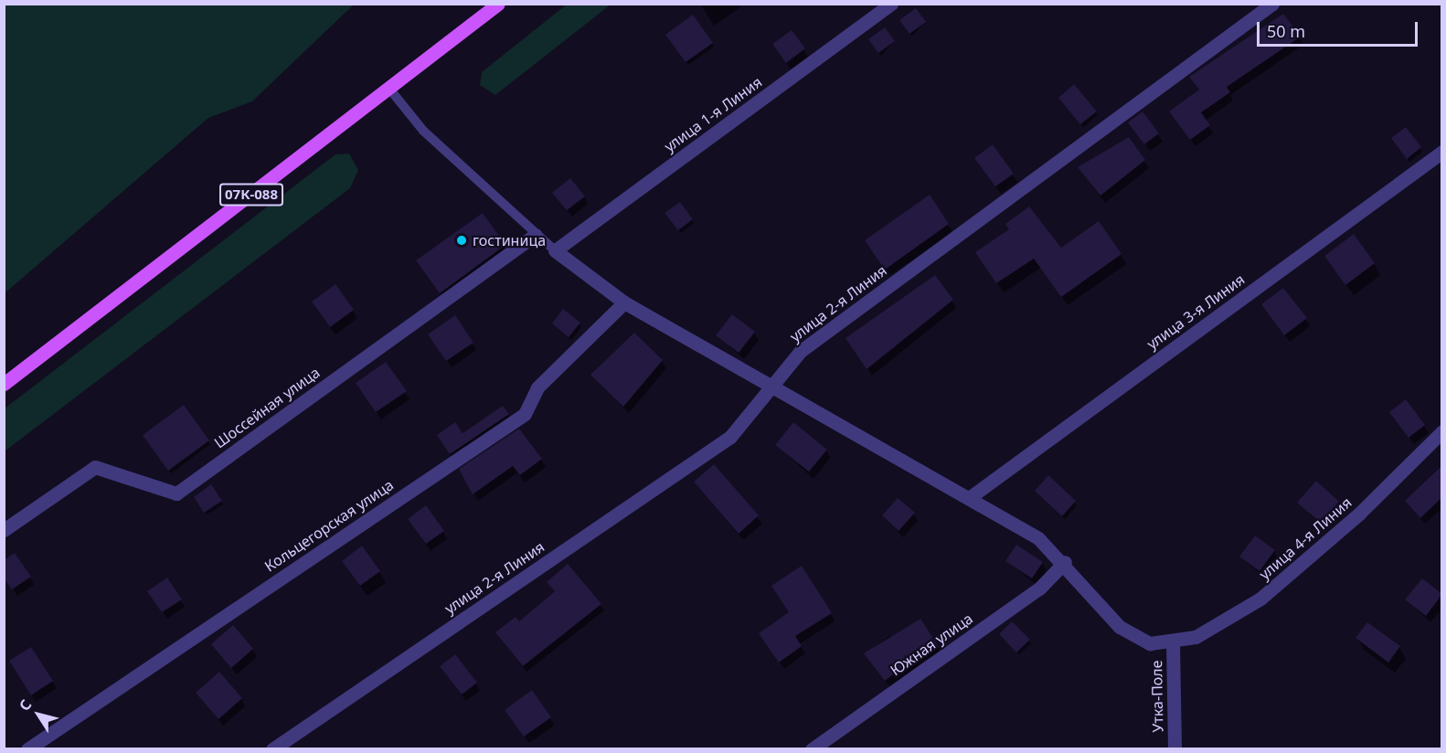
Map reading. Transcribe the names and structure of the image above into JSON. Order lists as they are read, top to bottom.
{
  "streets": {
    "main road": ["07К-088"],
    "street": [
      "улица 1-я Линия",
      "улица 2-я Линия",
      "улица 3-я Линия",
      "Шоссейная улица",
      "Кольцегорская улица",
      "улица 4-я Линия",
      "Южная улица",
      "Утка-Поле"
    ]
  },
  "crossings": [
    ["улица 4-я Линия", "Утка-Поле"]
  ],
  "places": ["гостиница"],
  "scale_bar": "50 m",
  "north": "top left"
}
